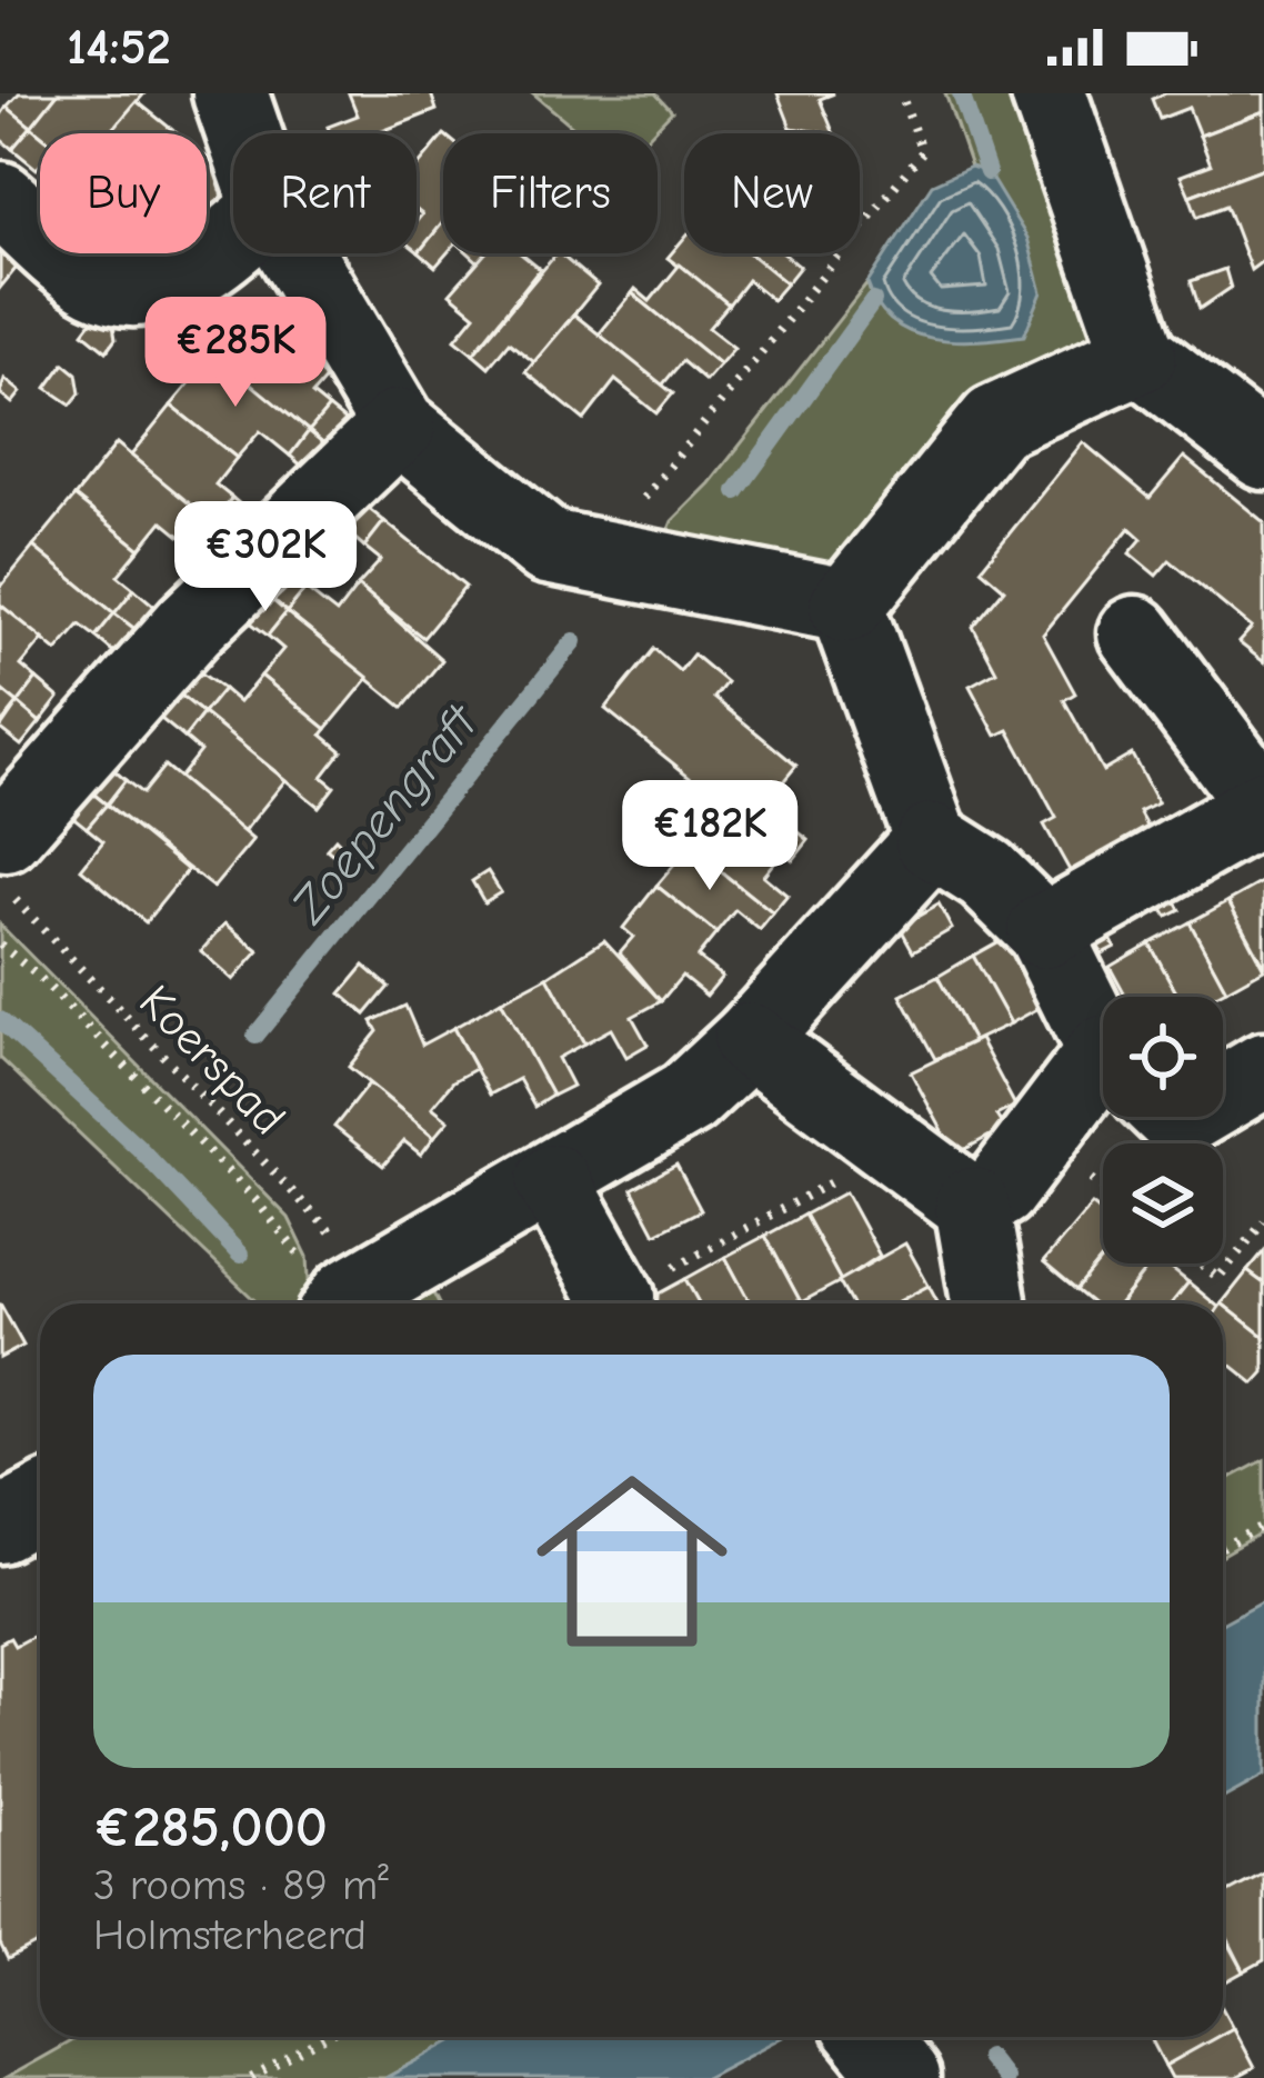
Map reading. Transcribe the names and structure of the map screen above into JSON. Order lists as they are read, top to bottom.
{
  "streets": {
    "path": ["Koerspad"]
  },
  "water": ["Zoepengraft"],
  "page": {
    "status": "14:52",
    "chip": [
      "Buy",
      "Rent",
      "Filters",
      "New"
    ],
    "price": ["€285K", "€302K", "€182K"],
    "list": [
      {
        "name": "€285,000",
        "note": "3 rooms · 89 m² · Holmsterheerd"
      }
    ]
  }
}
